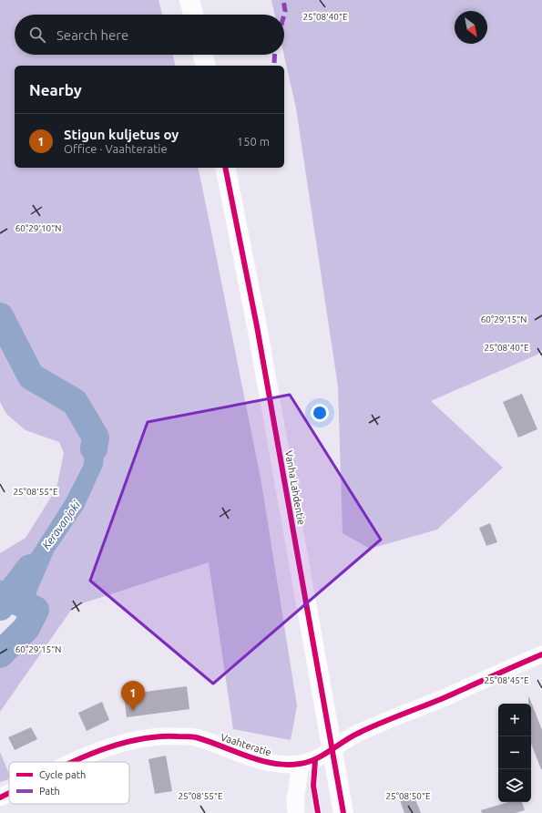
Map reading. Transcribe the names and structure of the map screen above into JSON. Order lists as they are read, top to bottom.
{
  "streets": {
    "main road": ["Vanha Lahdentie"],
    "street": ["Vaahteratie"]
  },
  "crossings": [
    ["Vanha Lahdentie", "Vaahteratie"]
  ],
  "water": ["Keravanjoki"],
  "legend": ["Cycle path", "Path"],
  "north": "bottom right",
  "page": {
    "search": "Search here",
    "heading": "Nearby",
    "list": [
      {
        "mark": "1",
        "name": "Stigun kuljetus oy",
        "note": "Office · Vaahteratie",
        "value": "150 m"
      }
    ],
    "pins": "1",
    "map_buttons": ["+", "−"]
  },
  "coordinates": [
    "25°08'40\"E",
    "60°29'10\"N",
    "60°29'15\"N",
    "25°08'55\"E",
    "25°08'45\"E",
    "25°08'50\"E"
  ]
}
